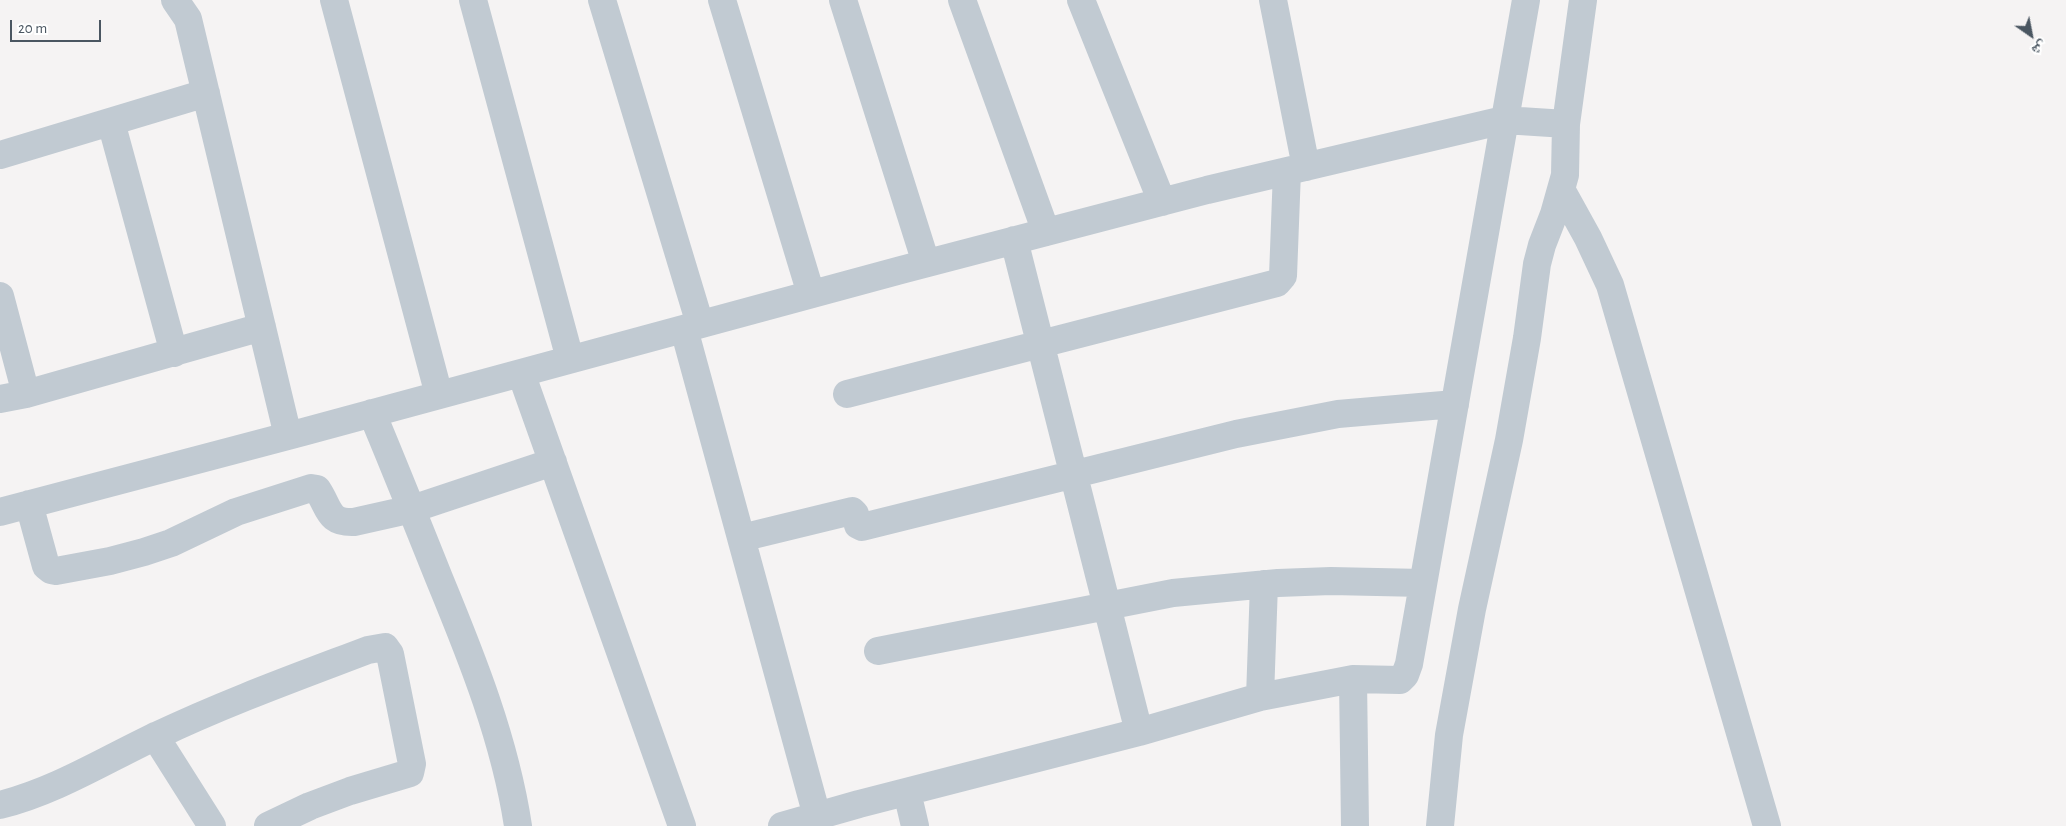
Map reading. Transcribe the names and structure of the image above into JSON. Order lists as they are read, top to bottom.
{
  "scale_bar": "20 m",
  "north": "bottom right"
}
